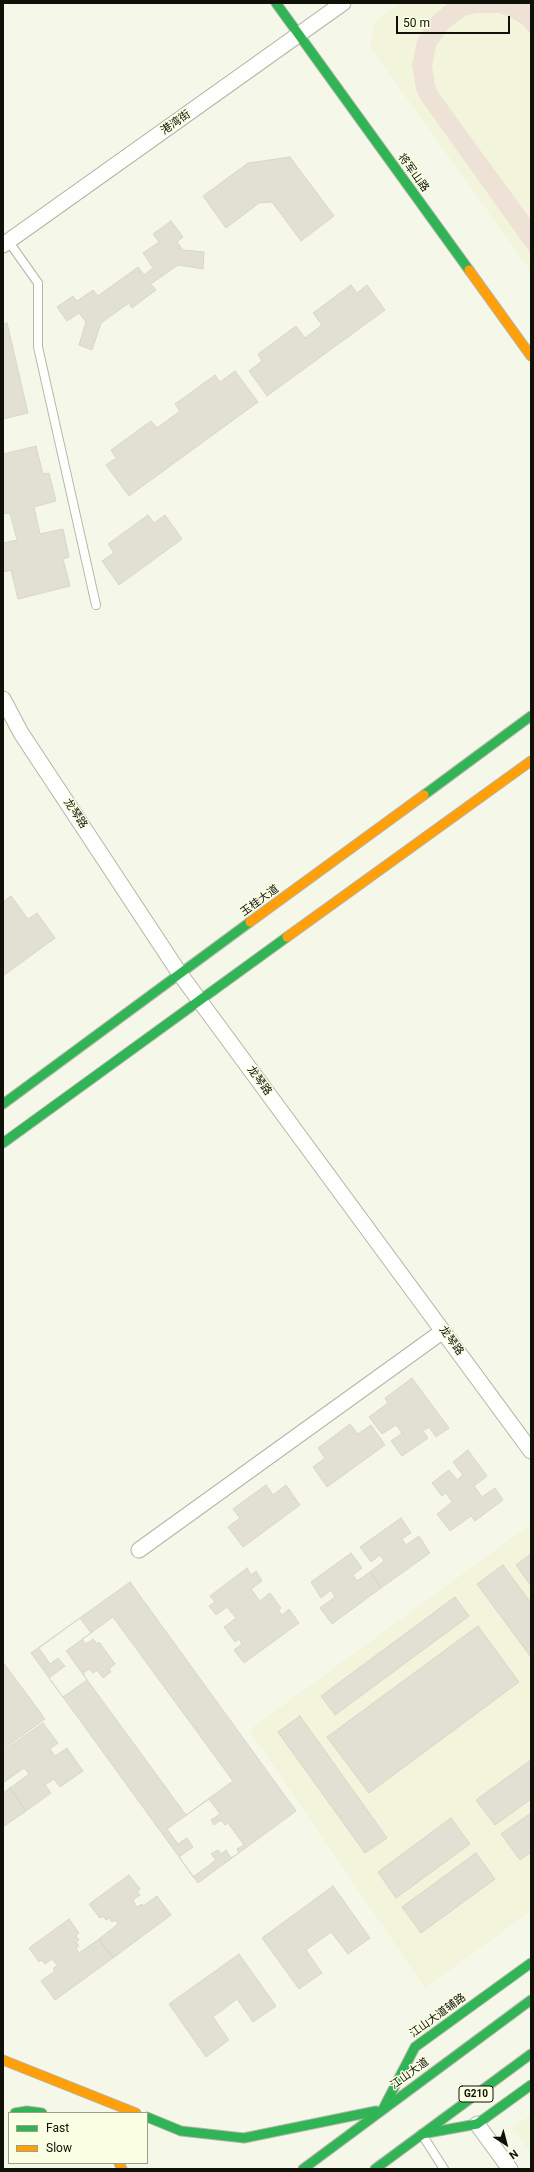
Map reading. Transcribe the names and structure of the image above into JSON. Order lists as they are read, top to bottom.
{
  "streets": {
    "main road": [
      "将军山路",
      "玉桂大道",
      "江山大道辅路",
      "江山大道",
      "G210"
    ],
    "street": ["港湾街", "龙琴路"]
  },
  "crossings": [
    ["港湾街", "将军山路"],
    ["龙琴路", "玉桂大道"],
    ["江山大道辅路", "江山大道"]
  ],
  "legend": ["Fast", "Slow"],
  "scale_bar": "50 m",
  "north": "bottom right"
}
